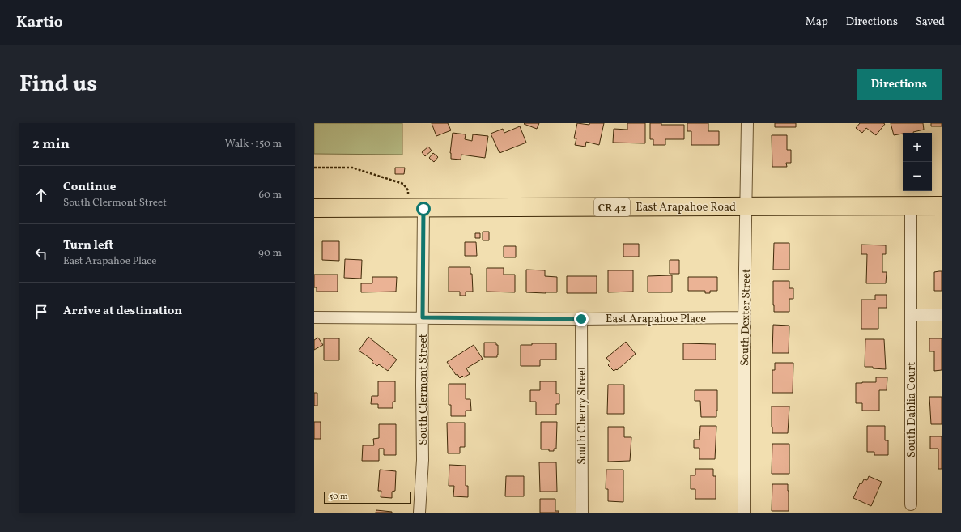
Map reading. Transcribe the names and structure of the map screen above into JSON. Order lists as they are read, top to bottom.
{
  "streets": {
    "main road": ["East Arapahoe Road", "CR 42"],
    "street": [
      "South Dexter Street",
      "East Arapahoe Place",
      "South Clermont Street",
      "South Dahlia Court",
      "South Cherry Street"
    ]
  },
  "crossings": [
    ["East Arapahoe Road", "South Dexter Street"],
    ["East Arapahoe Road", "South Clermont Street"],
    ["East Arapahoe Road", "South Dahlia Court"],
    ["South Dexter Street", "East Arapahoe Place"],
    ["East Arapahoe Place", "South Clermont Street"],
    ["East Arapahoe Place", "South Cherry Street"]
  ],
  "scale_bar": "50 m",
  "page": {
    "header": "Kartio",
    "nav": ["Map", "Directions", "Saved"],
    "title": "Find us",
    "buttons": "Directions",
    "heading": ["2 min", "Walk · 150 m"],
    "map_buttons": ["+", "−"],
    "list": [
      ["Continue", "South Clermont Street", "60 m"],
      ["Turn left", "East Arapahoe Place", "90 m"],
      "Arrive at destination"
    ],
    "scale": "50 m"
  }
}
